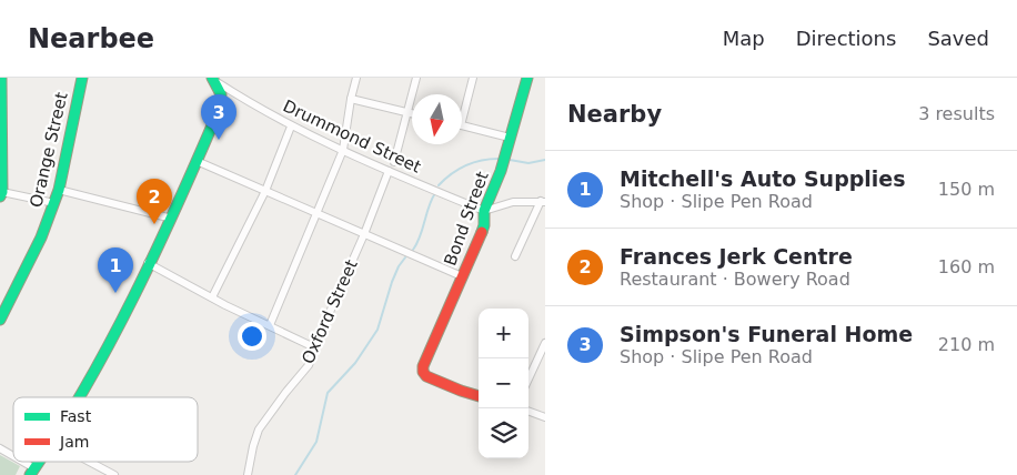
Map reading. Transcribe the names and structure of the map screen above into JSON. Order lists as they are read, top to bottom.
{
  "streets": {
    "street": [
      "Drummond Street",
      "Orange Street",
      "Bond Street",
      "Oxford Street"
    ]
  },
  "crossings": [
    ["Drummond Street", "Bond Street"],
    ["Drummond Street", "Oxford Street"]
  ],
  "legend": ["Fast", "Jam"],
  "north": "bottom",
  "page": {
    "header": "Nearbee",
    "nav": ["Map", "Directions", "Saved"],
    "heading": ["Nearby", "3 results"],
    "pins": ["3", "2", "1"],
    "list": [
      {
        "mark": "1",
        "name": "Mitchell's Auto Supplies",
        "note": "Shop · Slipe Pen Road",
        "value": "150 m"
      },
      {
        "mark": "2",
        "name": "Frances Jerk Centre",
        "note": "Restaurant · Bowery Road",
        "value": "160 m"
      },
      {
        "mark": "3",
        "name": "Simpson's Funeral Home",
        "note": "Shop · Slipe Pen Road",
        "value": "210 m"
      }
    ],
    "map_buttons": ["+", "−"]
  }
}
